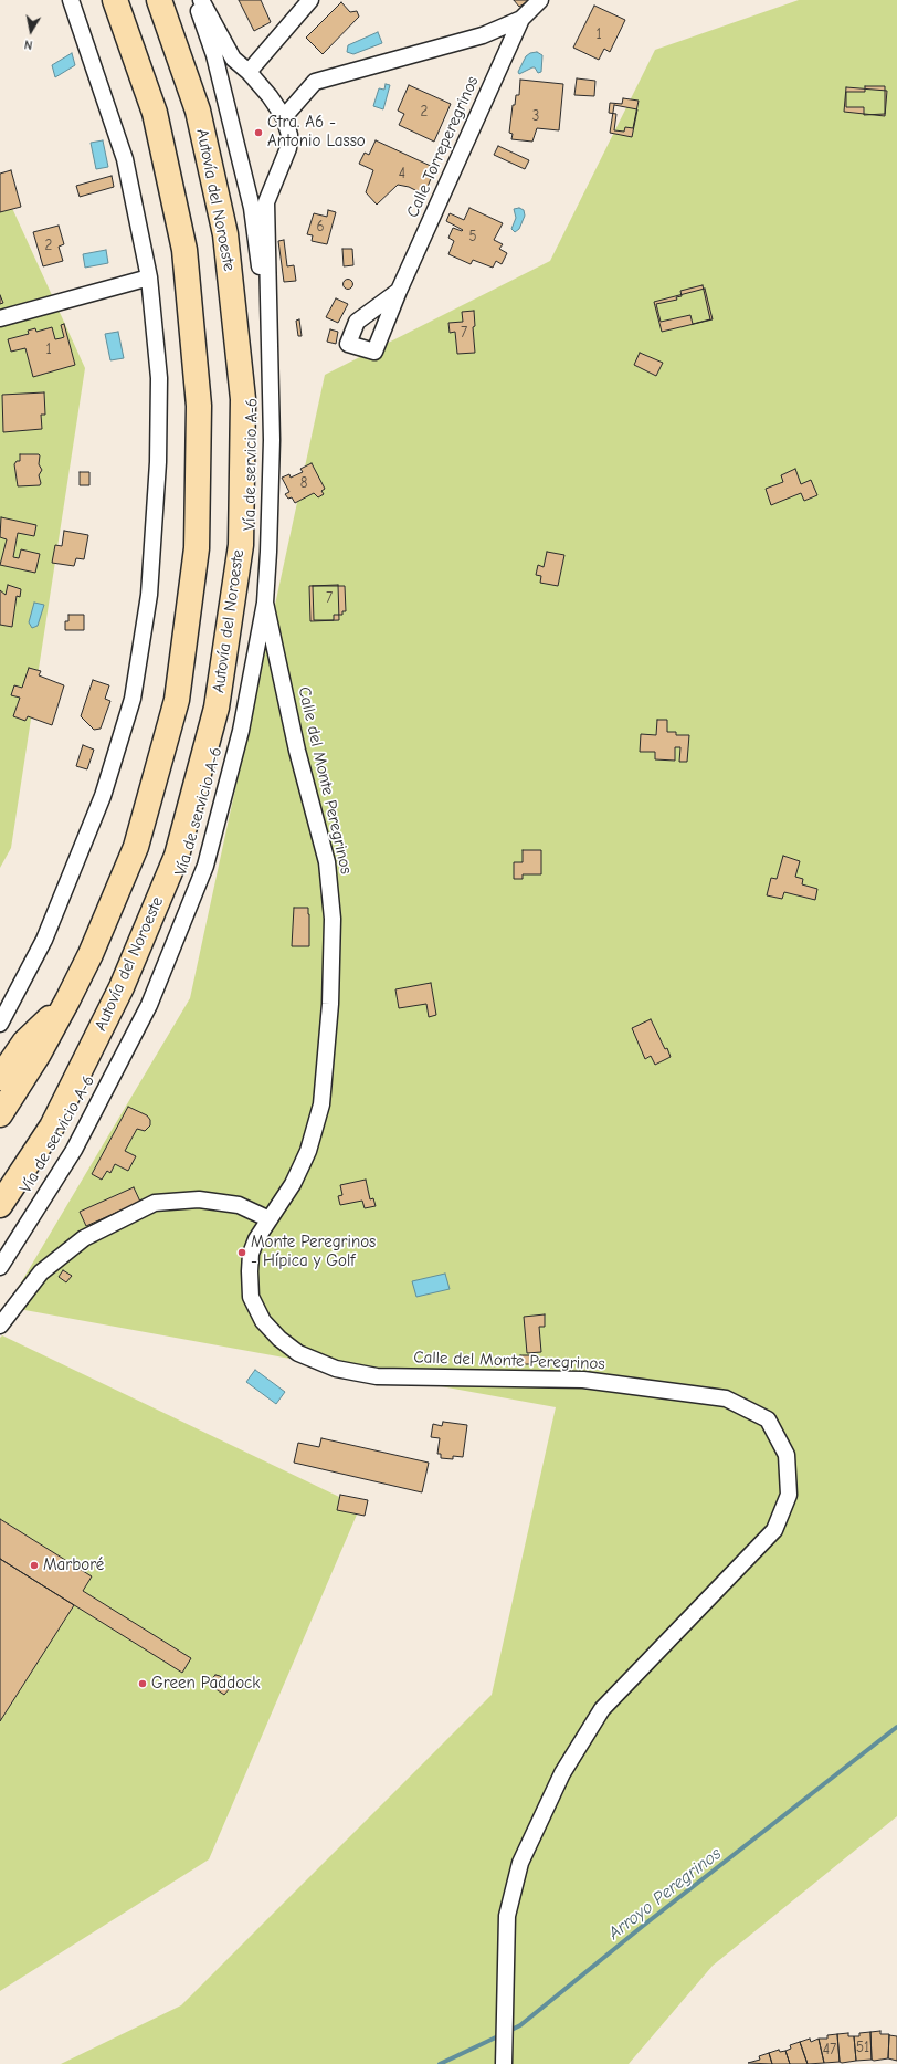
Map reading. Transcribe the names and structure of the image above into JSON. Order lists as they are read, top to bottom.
{
  "streets": {
    "highway": ["Autovía del Noroeste"],
    "street": ["Calle Torreperegrinos", "Vía de servicio A-6", "Calle del Monte Peregrinos"]
  },
  "crossings": [
    ["Vía de servicio A-6", "Calle del Monte Peregrinos"]
  ],
  "water": ["Arroyo Peregrinos"],
  "places": [
    "Ctra. A6 - Antonio Lasso",
    "Monte Peregrinos - Hípica y Golf",
    "Marboré",
    "Green Paddock"
  ],
  "house_numbers": [
    "1",
    "2",
    "3",
    "4",
    "6",
    "5",
    "2",
    "7",
    "1",
    "8",
    "7",
    "51",
    "47"
  ],
  "north": "bottom"
}
